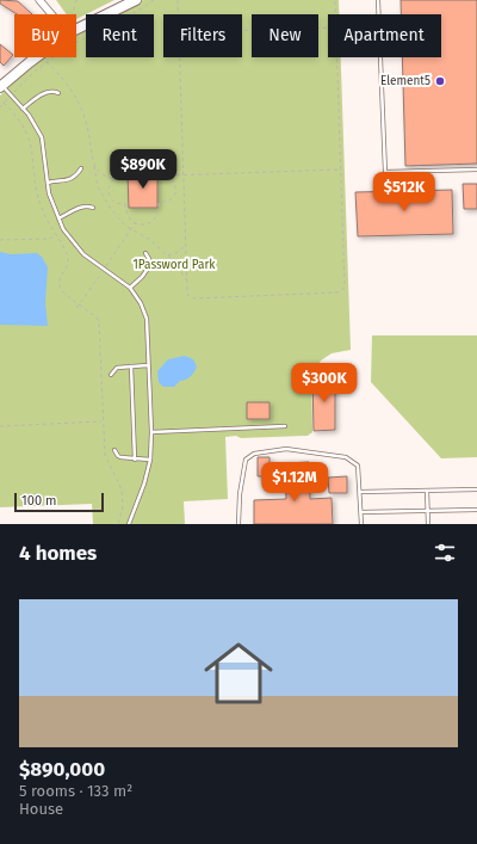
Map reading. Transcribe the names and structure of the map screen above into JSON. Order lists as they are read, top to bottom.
{
  "parks": ["1Password Park"],
  "places": ["Element5"],
  "scale_bar": "100 m",
  "page": {
    "chip": [
      "Buy",
      "Rent",
      "Filters",
      "New",
      "Apartment"
    ],
    "price": [
      "$890K",
      "$512K",
      "$300K",
      "$1.12M"
    ],
    "scale": "100 m",
    "heading": "4 homes",
    "list": [
      {
        "name": "$890,000",
        "note": "5 rooms · 133 m² · House"
      }
    ]
  }
}
